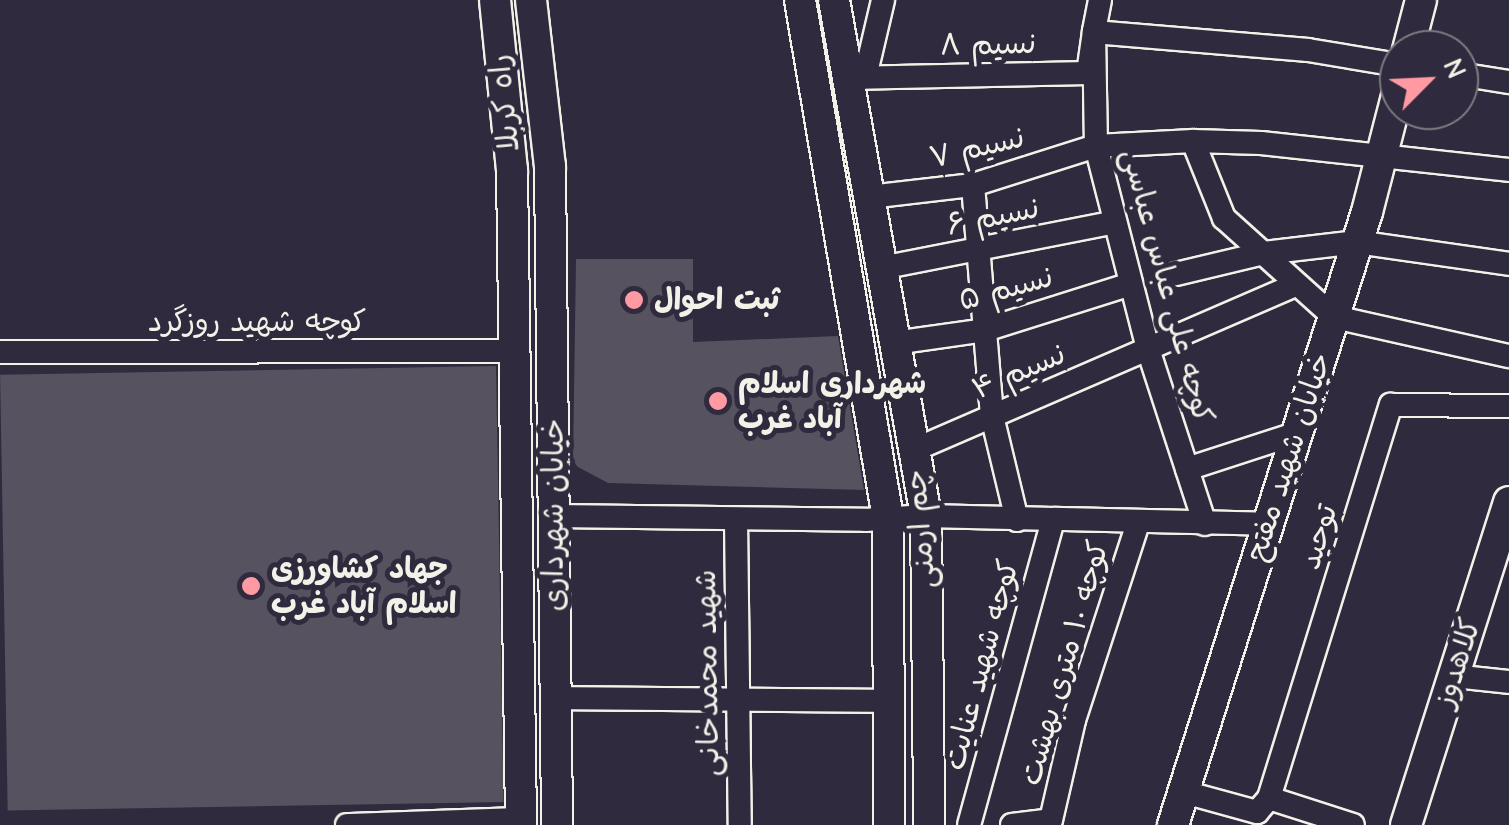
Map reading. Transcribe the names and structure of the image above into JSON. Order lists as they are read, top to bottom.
{
  "streets": {
    "street": [
      "نسیم ۸",
      "راه کربلا",
      "نسیم ۷",
      "نسیم ۶",
      "کوچه علی عباس عباسی",
      "نسیم ۵",
      "کوچه شهید روزگرد",
      "نسیم ۴",
      "خیابان شهید مفتح",
      "خیابان شهرداری",
      "چم ارمنی",
      "توحید",
      "کوچه ۱۰ متری بهشت",
      "کلاهدوز",
      "کوچه شهید عنایت",
      "شهید محمدخانی"
    ]
  },
  "crossings": [
    ["نسیم ۸", "کوچه علی عباس عباسی"],
    ["نسیم ۸", "چم ارمنی"],
    ["راه کربلا", "خیابان شهرداری"],
    ["نسیم ۷", "کوچه علی عباس عباسی"],
    ["نسیم ۷", "خیابان شهید مفتح"],
    ["نسیم ۷", "چم ارمنی"],
    ["نسیم ۶", "کوچه علی عباس عباسی"],
    ["نسیم ۶", "چم ارمنی"],
    ["کوچه علی عباس عباسی", "نسیم ۵"],
    ["کوچه علی عباس عباسی", "نسیم ۴"],
    ["نسیم ۵", "چم ارمنی"],
    ["کوچه شهید روزگرد", "خیابان شهرداری"],
    ["نسیم ۴", "چم ارمنی"]
  ],
  "places": ["ثبت احوال", "شهرداری اسلام آباد غرب", "جهاد کشاورزی اسلام آباد غرب"],
  "north": "top right"
}
